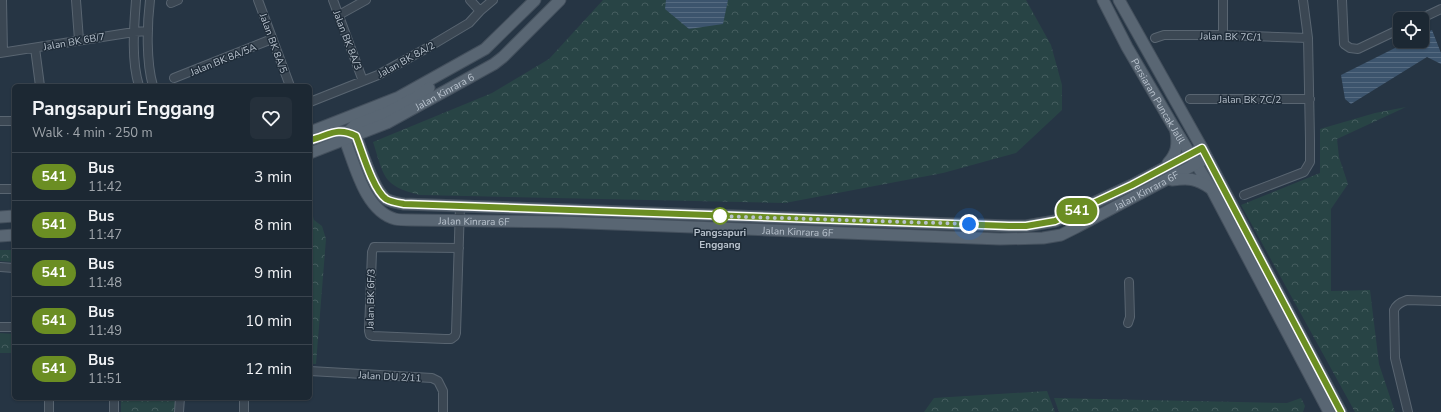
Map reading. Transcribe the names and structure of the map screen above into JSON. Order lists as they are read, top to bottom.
{
  "streets": {
    "main road": ["Jalan Kinrara 6", "Persiaran Puncak Jalil", "Jalan Kinrara 6F"],
    "street": [
      "Jalan BK 7C/1",
      "Jalan BK 8A/3",
      "Jalan BK 6B/7",
      "Jalan BK 8A/5",
      "Jalan BK 8A/5A",
      "Jalan BK 8A/2",
      "Jalan BK 7C/2",
      "Jalan BK 6F/3",
      "Jalan DU 2/11"
    ]
  },
  "crossings": [
    ["Jalan BK 8A/3", "Jalan BK 8A/2"],
    ["Jalan BK 8A/5", "Jalan BK 8A/5A"],
    ["Jalan Kinrara 6", "Jalan Kinrara 6F"],
    ["Persiaran Puncak Jalil", "Jalan Kinrara 6F"],
    ["Jalan Kinrara 6F", "Jalan BK 6F/3"]
  ],
  "places": ["Pangsapuri Enggang"],
  "lines": ["bus line 541"],
  "page": {
    "on_map": "541",
    "heading": ["Pangsapuri Enggang", "Walk · 4 min · 250 m"],
    "list": [
      {
        "mark": "541",
        "name": "Bus",
        "note": "11:42",
        "value": "3 min"
      },
      {
        "mark": "541",
        "name": "Bus",
        "note": "11:47",
        "value": "8 min"
      },
      {
        "mark": "541",
        "name": "Bus",
        "note": "11:48",
        "value": "9 min"
      },
      {
        "mark": "541",
        "name": "Bus",
        "note": "11:49",
        "value": "10 min"
      },
      {
        "mark": "541",
        "name": "Bus",
        "note": "11:51",
        "value": "12 min"
      }
    ]
  }
}
